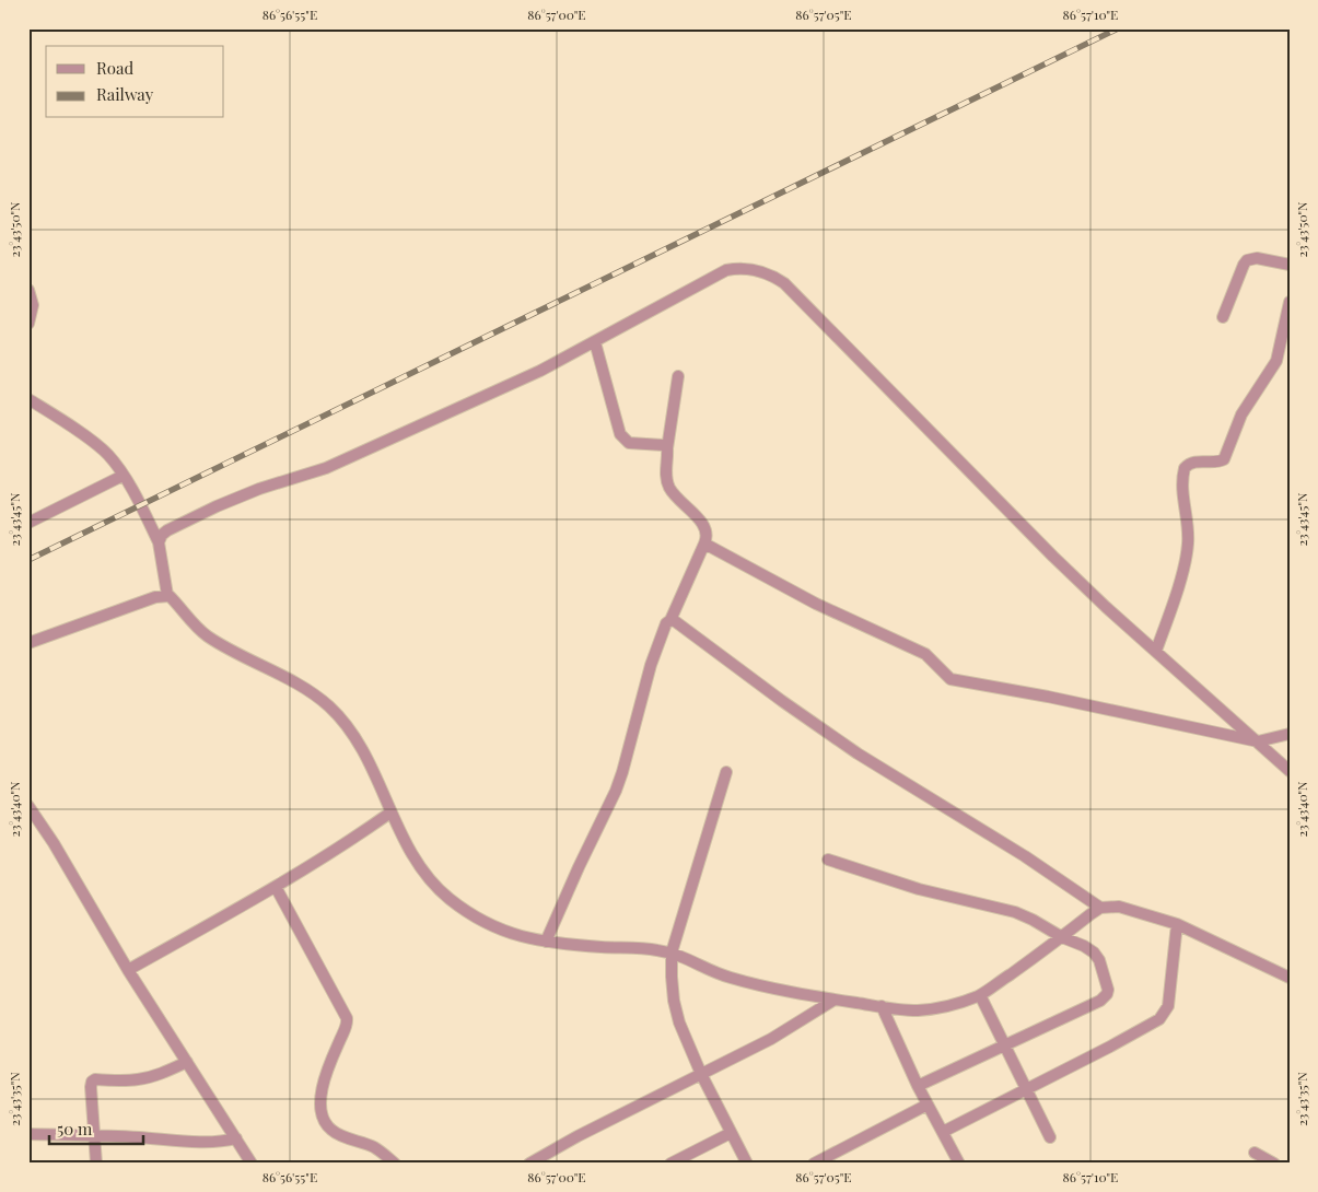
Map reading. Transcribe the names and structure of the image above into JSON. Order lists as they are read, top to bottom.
{
  "legend": ["Road", "Railway"],
  "scale_bar": "50 m",
  "coordinates": [
    "86°56'55\"E",
    "86°57'00\"E",
    "86°57'05\"E",
    "86°57'10\"E",
    "23°43'50\"N",
    "23°43'45\"N",
    "23°43'40\"N",
    "23°43'35\"N"
  ]
}
